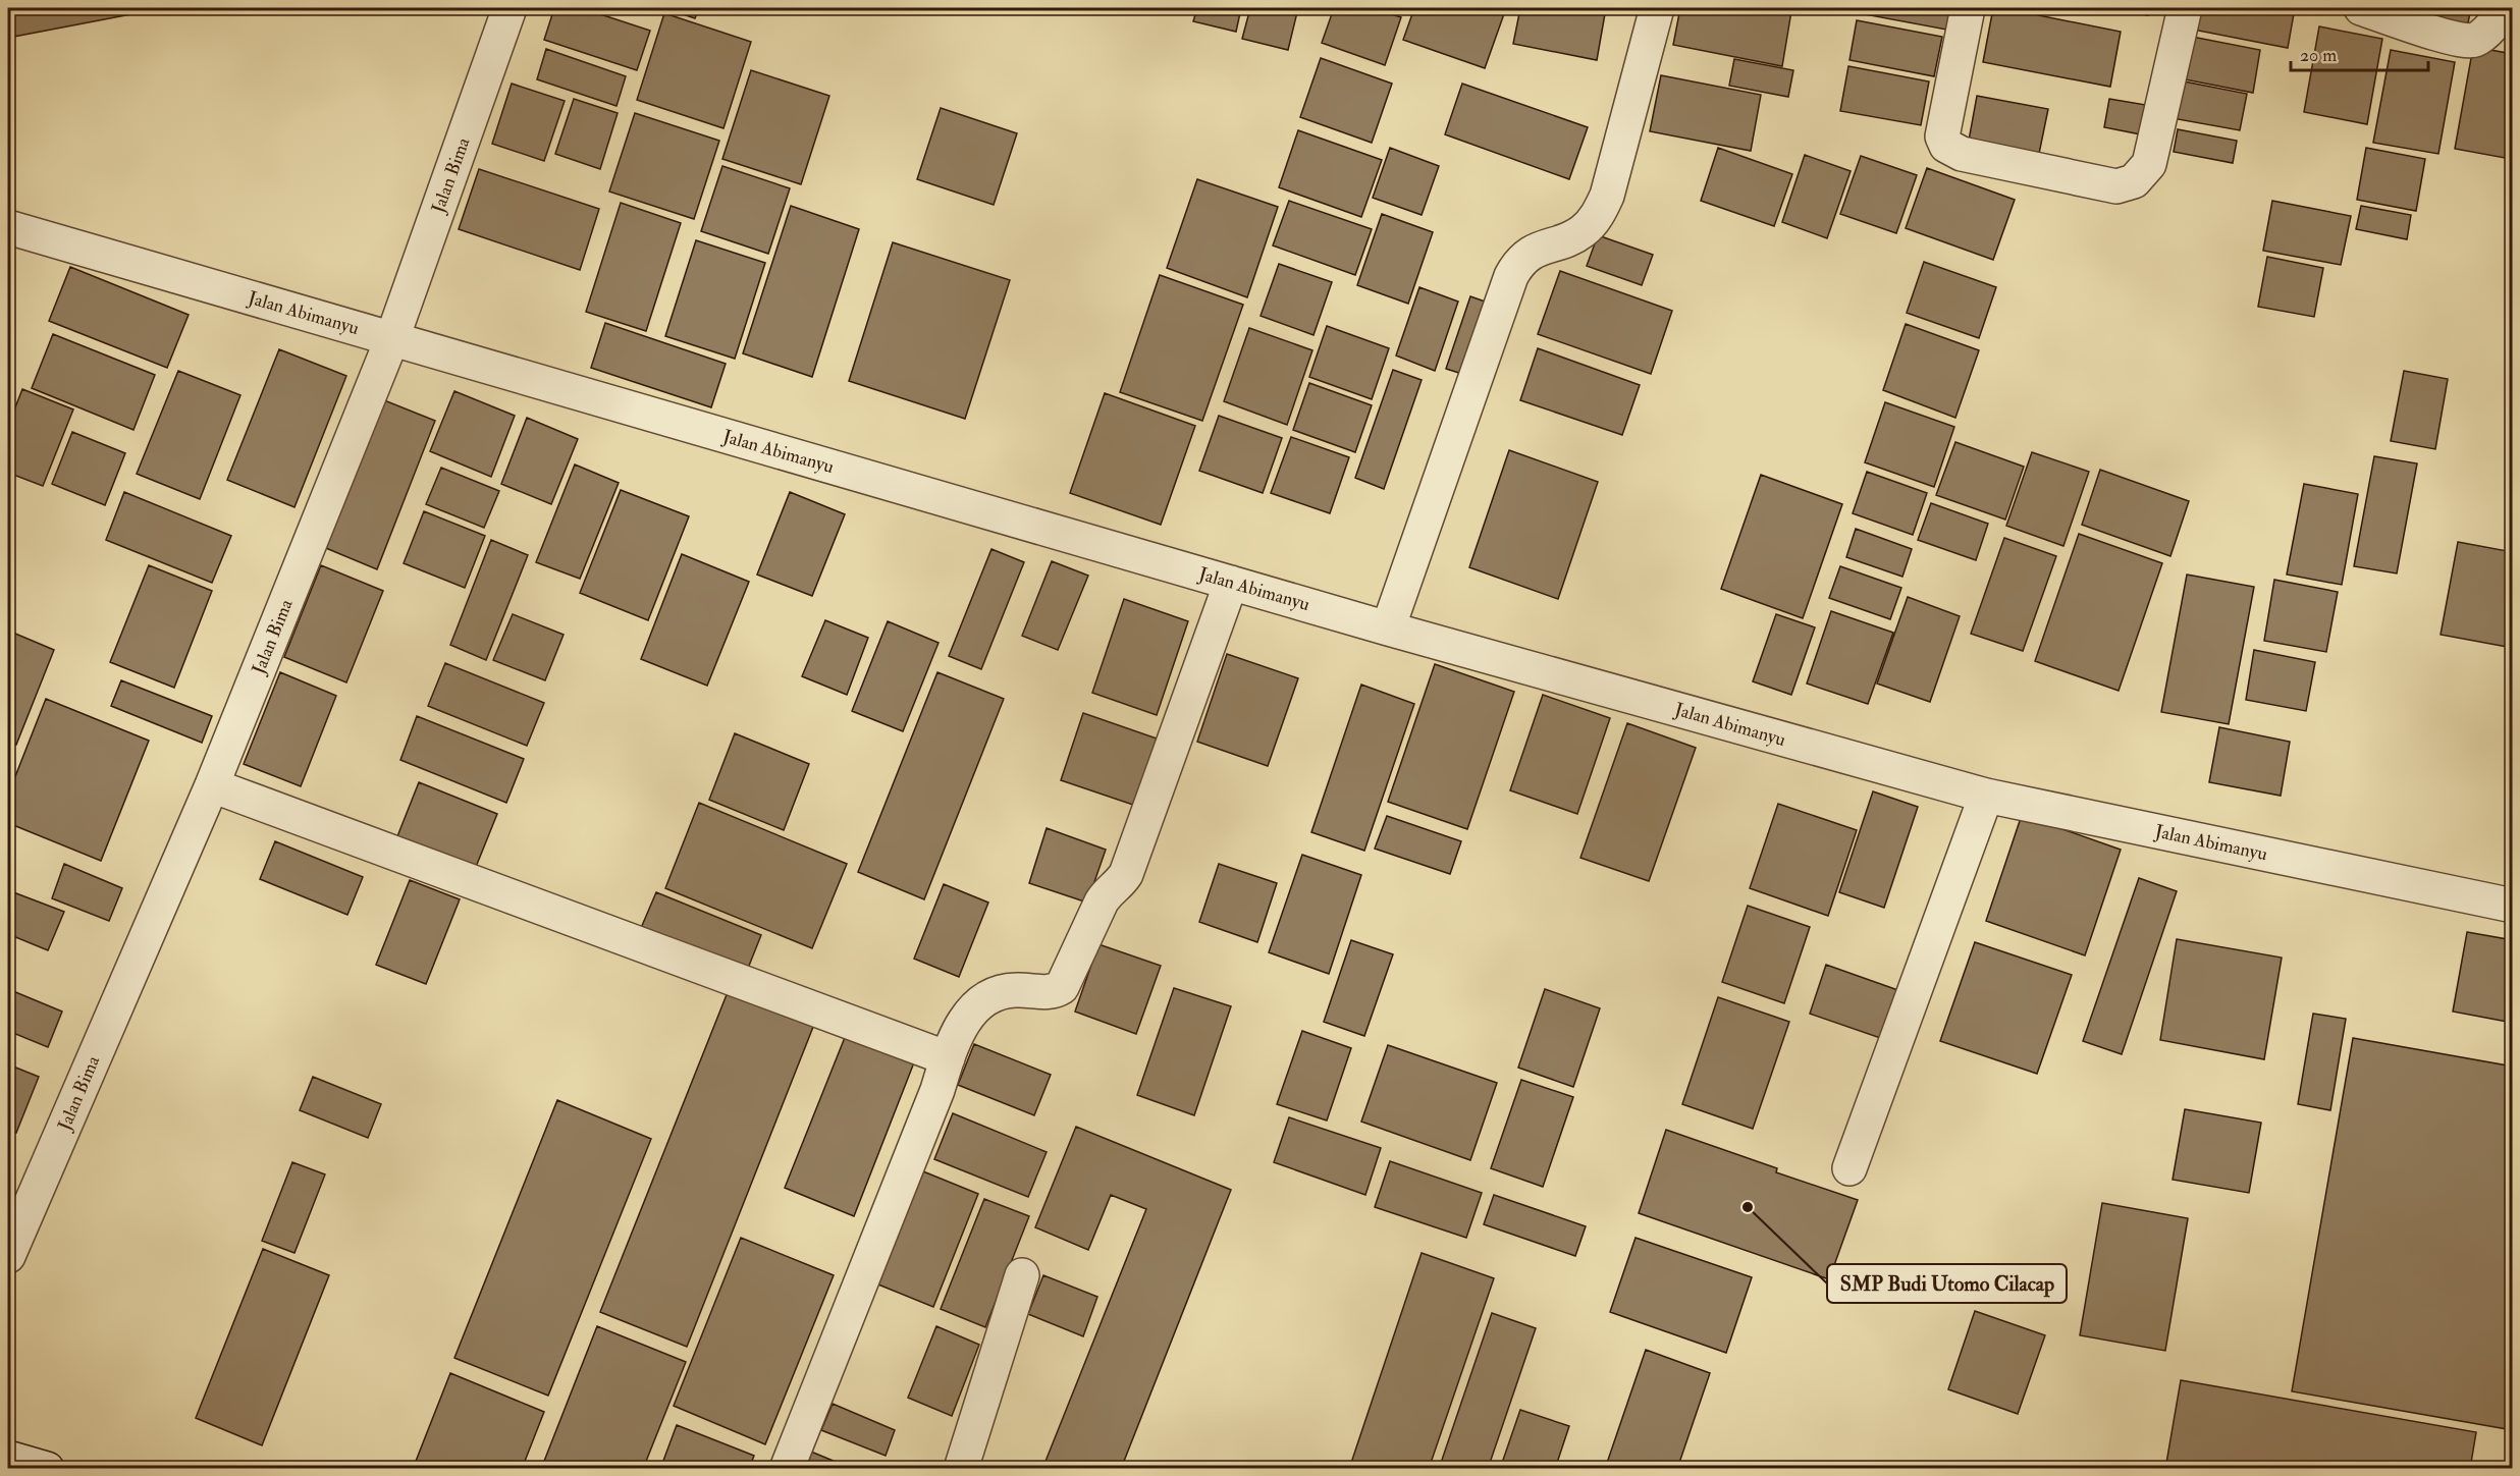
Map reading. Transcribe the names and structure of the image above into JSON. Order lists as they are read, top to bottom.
{
  "streets": {
    "street": ["Jalan Bima", "Jalan Abimanyu"]
  },
  "crossings": [
    ["Jalan Bima", "Jalan Abimanyu"]
  ],
  "places": ["SMP Budi Utomo Cilacap"],
  "scale_bar": "20 m"
}
